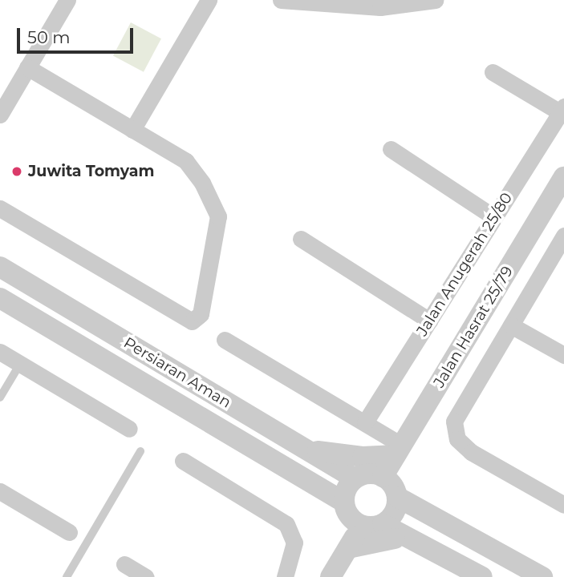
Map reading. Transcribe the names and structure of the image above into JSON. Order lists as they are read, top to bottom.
{
  "streets": {
    "street": ["Jalan Anugerah 25/80", "Jalan Hasrat 25/79", "Persiaran Aman"]
  },
  "crossings": [
    ["Jalan Hasrat 25/79", "Persiaran Aman"]
  ],
  "places": ["Juwita Tomyam"],
  "scale_bar": "50 m"
}
